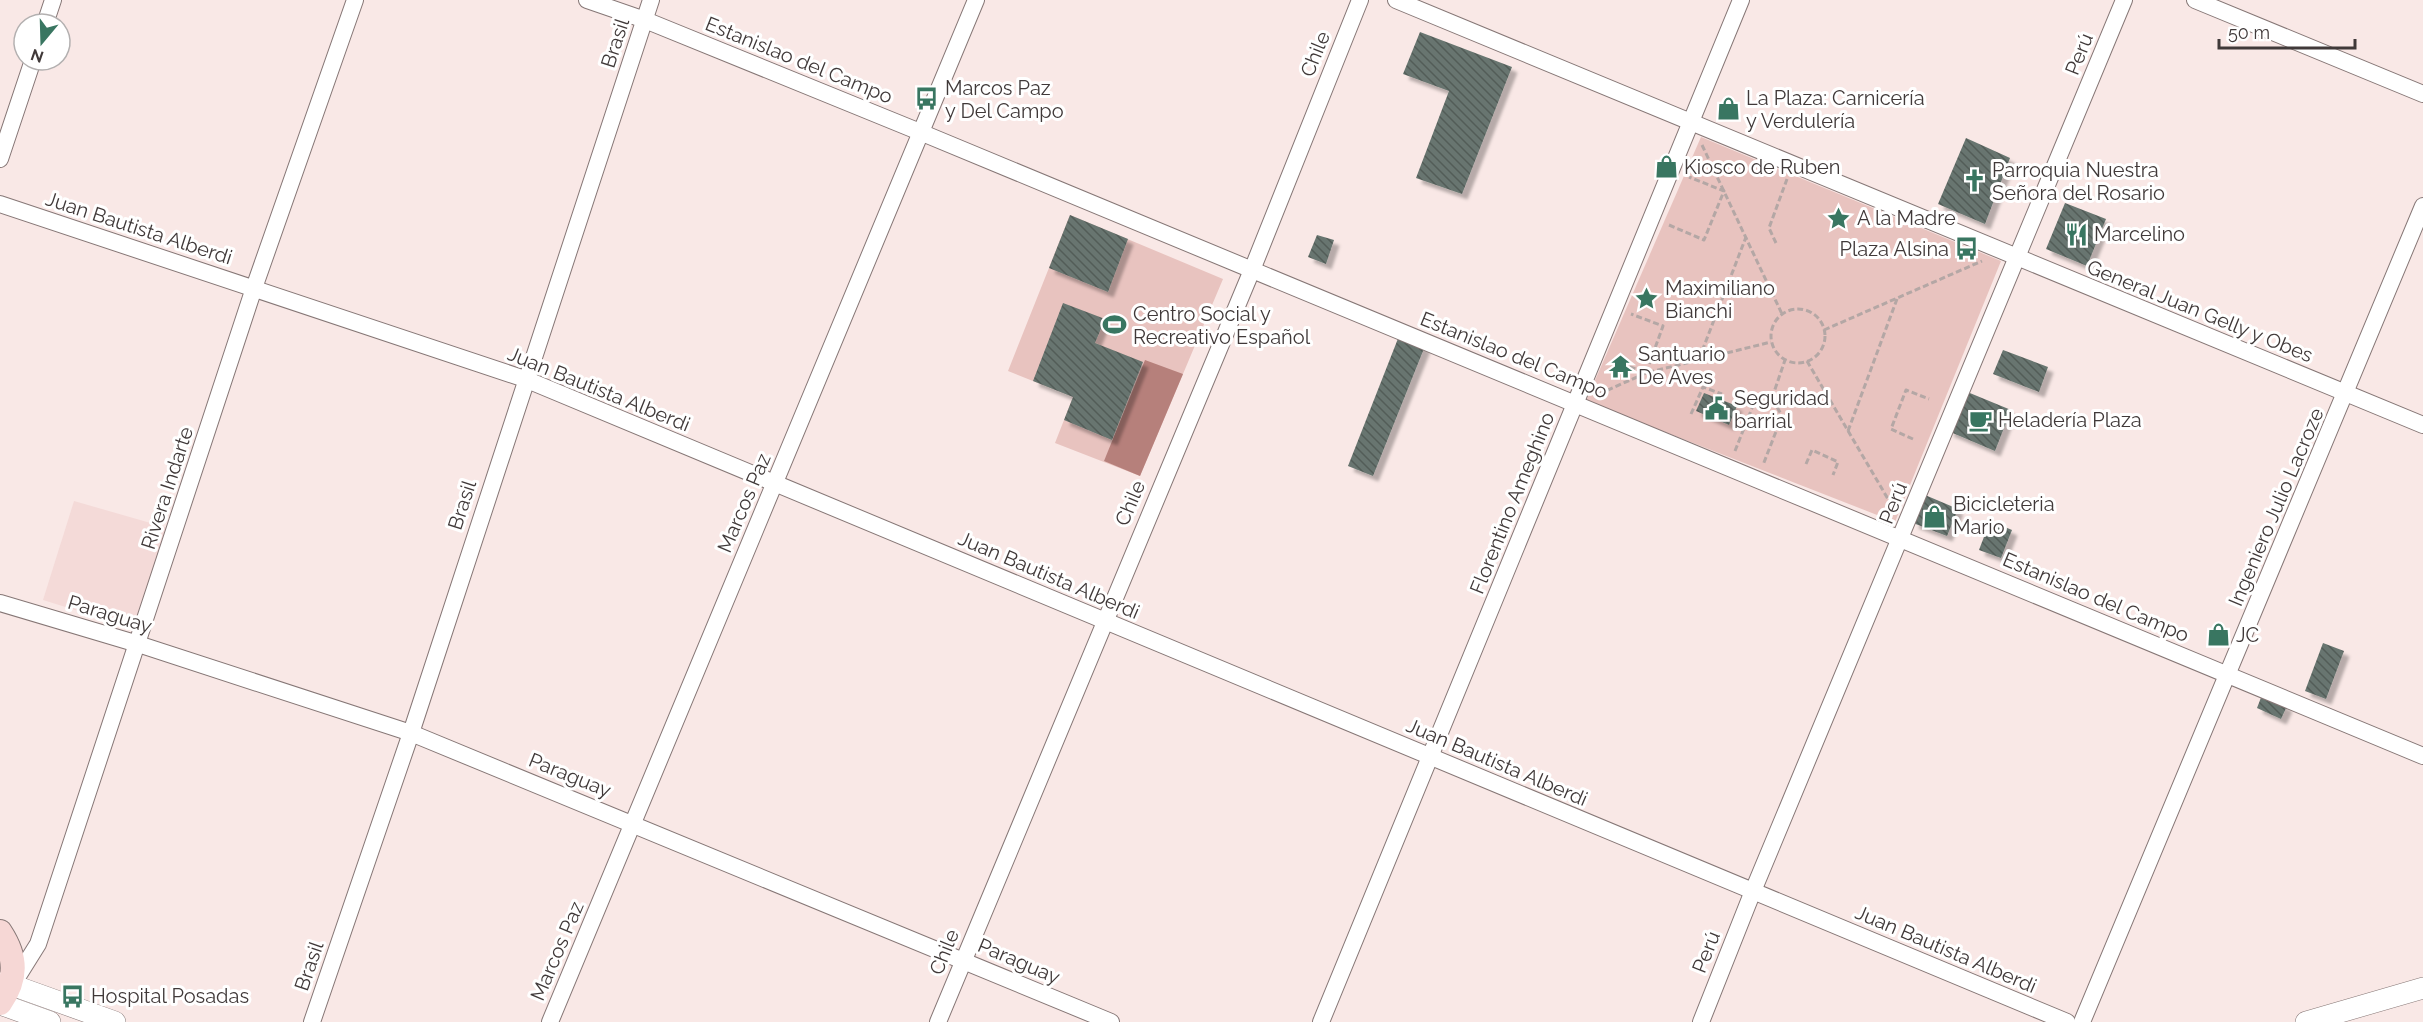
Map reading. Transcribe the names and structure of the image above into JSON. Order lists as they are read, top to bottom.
{
  "streets": {
    "street": [
      "Brasil",
      "Chile",
      "Perú",
      "Estanislao del Campo",
      "Juan Bautista Alberdi",
      "General Juan Gelly y Obes",
      "Rivera Indarte",
      "Marcos Paz",
      "Florentino Ameghino",
      "Ingeniero Julio Lacroze",
      "Paraguay"
    ]
  },
  "crossings": [
    ["Brasil", "Estanislao del Campo"],
    ["Brasil", "Juan Bautista Alberdi"],
    ["Brasil", "Paraguay"],
    ["Chile", "Estanislao del Campo"],
    ["Chile", "Juan Bautista Alberdi"],
    ["Chile", "Paraguay"],
    ["Perú", "Estanislao del Campo"],
    ["Perú", "Juan Bautista Alberdi"],
    ["Perú", "General Juan Gelly y Obes"],
    ["Estanislao del Campo", "Marcos Paz"],
    ["Estanislao del Campo", "Florentino Ameghino"],
    ["Estanislao del Campo", "Ingeniero Julio Lacroze"],
    ["Juan Bautista Alberdi", "Rivera Indarte"],
    ["Juan Bautista Alberdi", "Marcos Paz"],
    ["Juan Bautista Alberdi", "Florentino Ameghino"],
    ["General Juan Gelly y Obes", "Florentino Ameghino"],
    ["General Juan Gelly y Obes", "Ingeniero Julio Lacroze"],
    ["Rivera Indarte", "Paraguay"],
    ["Marcos Paz", "Paraguay"]
  ],
  "places": {
    "bus stop": ["Marcos Paz y Del Campo", "Plaza Alsina", "Hospital Posadas"],
    "shop": [
      "La Plaza: Carnicería y Verdulería",
      "Kiosco de Ruben",
      "Bicicleteria Mario",
      "JC"
    ],
    "church": ["Parroquia Nuestra Señora del Rosario"],
    "place": ["A la Madre", "Maximiliano Bianchi"],
    "restaurant": ["Marcelino"],
    "sports": ["Centro Social y Recreativo Español"],
    "temple": ["Santuario De Aves"],
    "public building": ["Seguridad barrial"],
    "cafe": ["Heladería Plaza"]
  },
  "scale_bar": "50 m",
  "north": "bottom"
}
